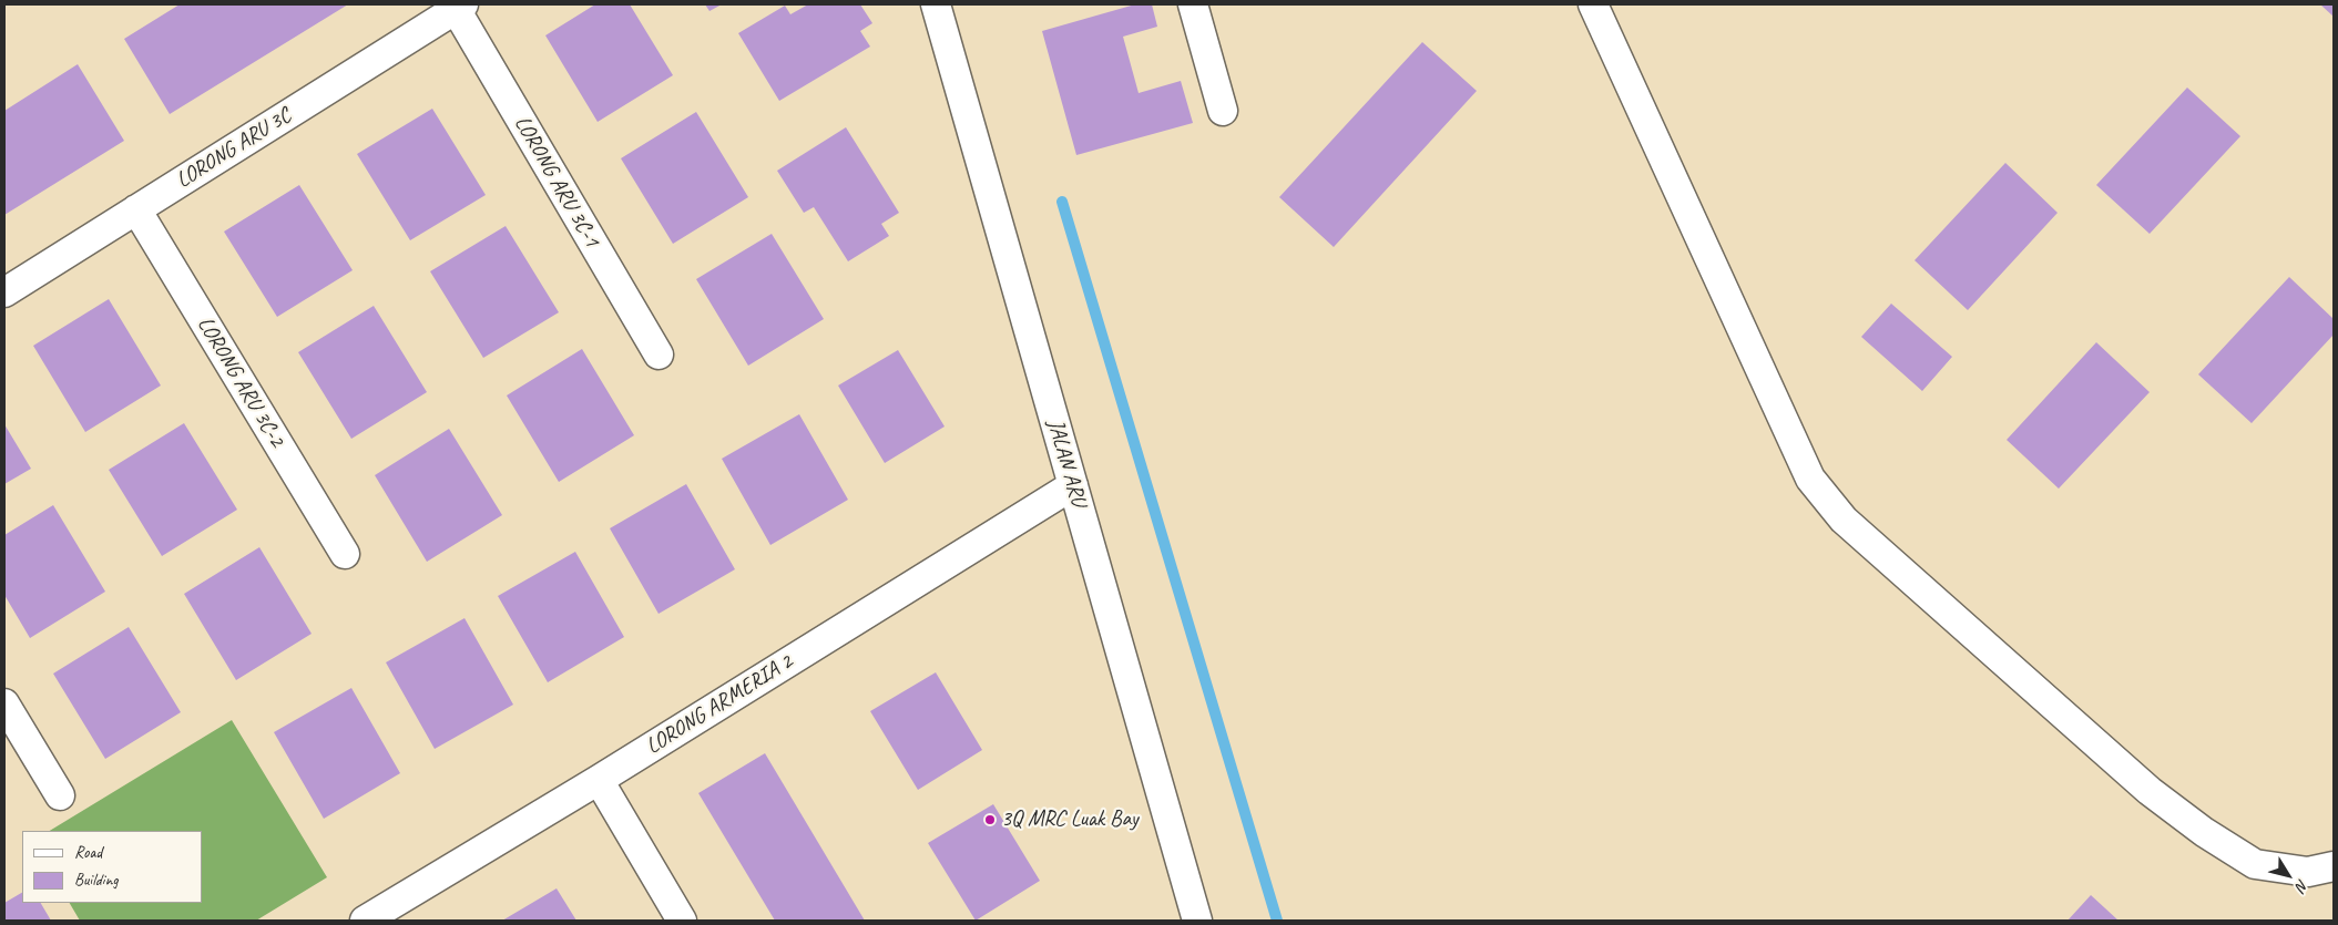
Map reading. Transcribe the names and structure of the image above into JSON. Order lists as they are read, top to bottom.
{
  "streets": {
    "street": [
      "LORONG ARU 3C",
      "LORONG ARU 3C-1",
      "LORONG ARU 3C-2",
      "JALAN ARU",
      "LORONG ARMERIA 2"
    ]
  },
  "crossings": [
    ["LORONG ARU 3C", "LORONG ARU 3C-1"],
    ["LORONG ARU 3C", "LORONG ARU 3C-2"],
    ["JALAN ARU", "LORONG ARMERIA 2"]
  ],
  "places": ["3Q MRC Luak Bay"],
  "legend": ["Road", "Building"],
  "north": "bottom right"
}
